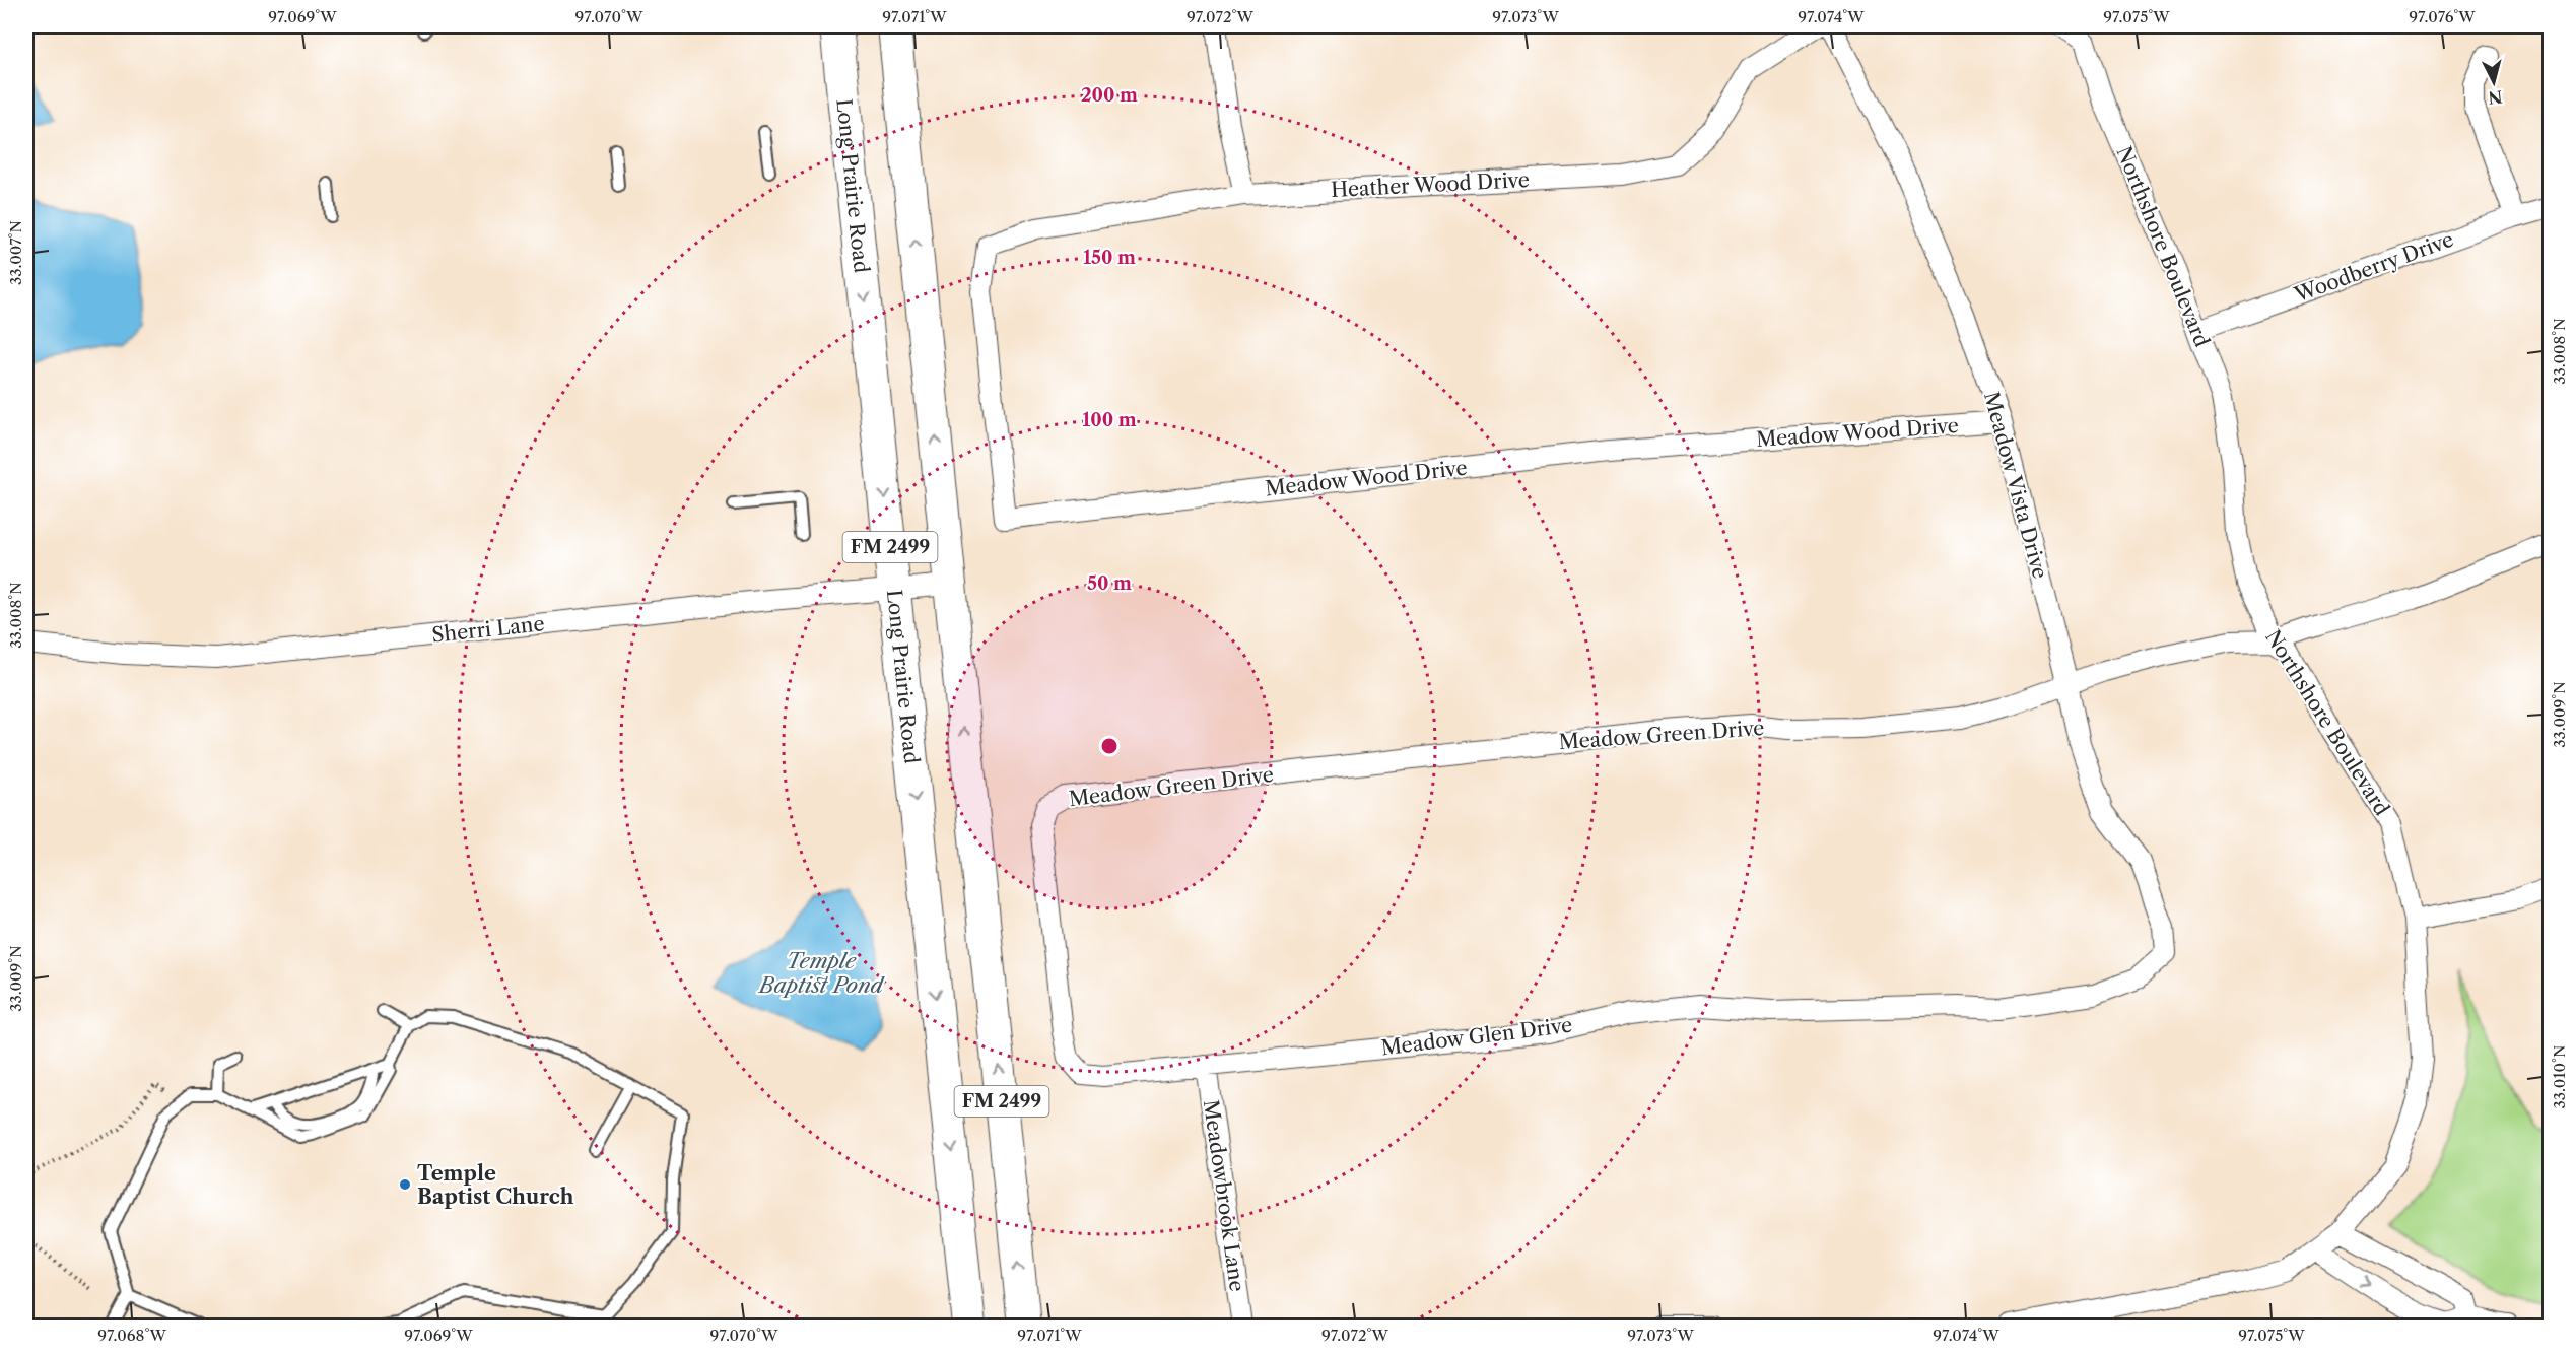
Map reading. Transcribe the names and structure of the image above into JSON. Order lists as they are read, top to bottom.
{
  "streets": {
    "main road": ["Long Prairie Road", "FM 2499"],
    "street": [
      "Heather Wood Drive",
      "Northshore Boulevard",
      "Woodberry Drive",
      "Meadow Wood Drive",
      "Meadow Vista Drive",
      "Sherri Lane",
      "Meadow Green Drive",
      "Meadow Glen Drive",
      "Meadowbrook Lane"
    ]
  },
  "crossings": [
    ["Long Prairie Road", "Sherri Lane"],
    ["Heather Wood Drive", "Meadow Wood Drive"],
    ["Northshore Boulevard", "Woodberry Drive"],
    ["Northshore Boulevard", "Meadow Green Drive"],
    ["Meadow Wood Drive", "Meadow Vista Drive"],
    ["Meadow Vista Drive", "Meadow Green Drive"],
    ["Meadow Vista Drive", "Meadow Glen Drive"],
    ["FM 2499", "Sherri Lane"],
    ["Meadow Green Drive", "Meadow Glen Drive"],
    ["Meadow Glen Drive", "Meadowbrook Lane"]
  ],
  "water": ["Temple Baptist Pond"],
  "places": ["Temple Baptist Church"],
  "north": "bottom",
  "coordinates": [
    "97.069°W",
    "97.070°W",
    "97.071°W",
    "97.072°W",
    "97.073°W",
    "97.074°W",
    "97.075°W",
    "97.076°W",
    "33.007°N",
    "33.008°N",
    "33.009°N",
    "33.010°N",
    "97.068°W"
  ],
  "rings": [
    "200 m",
    "150 m",
    "100 m",
    "50 m"
  ]
}
